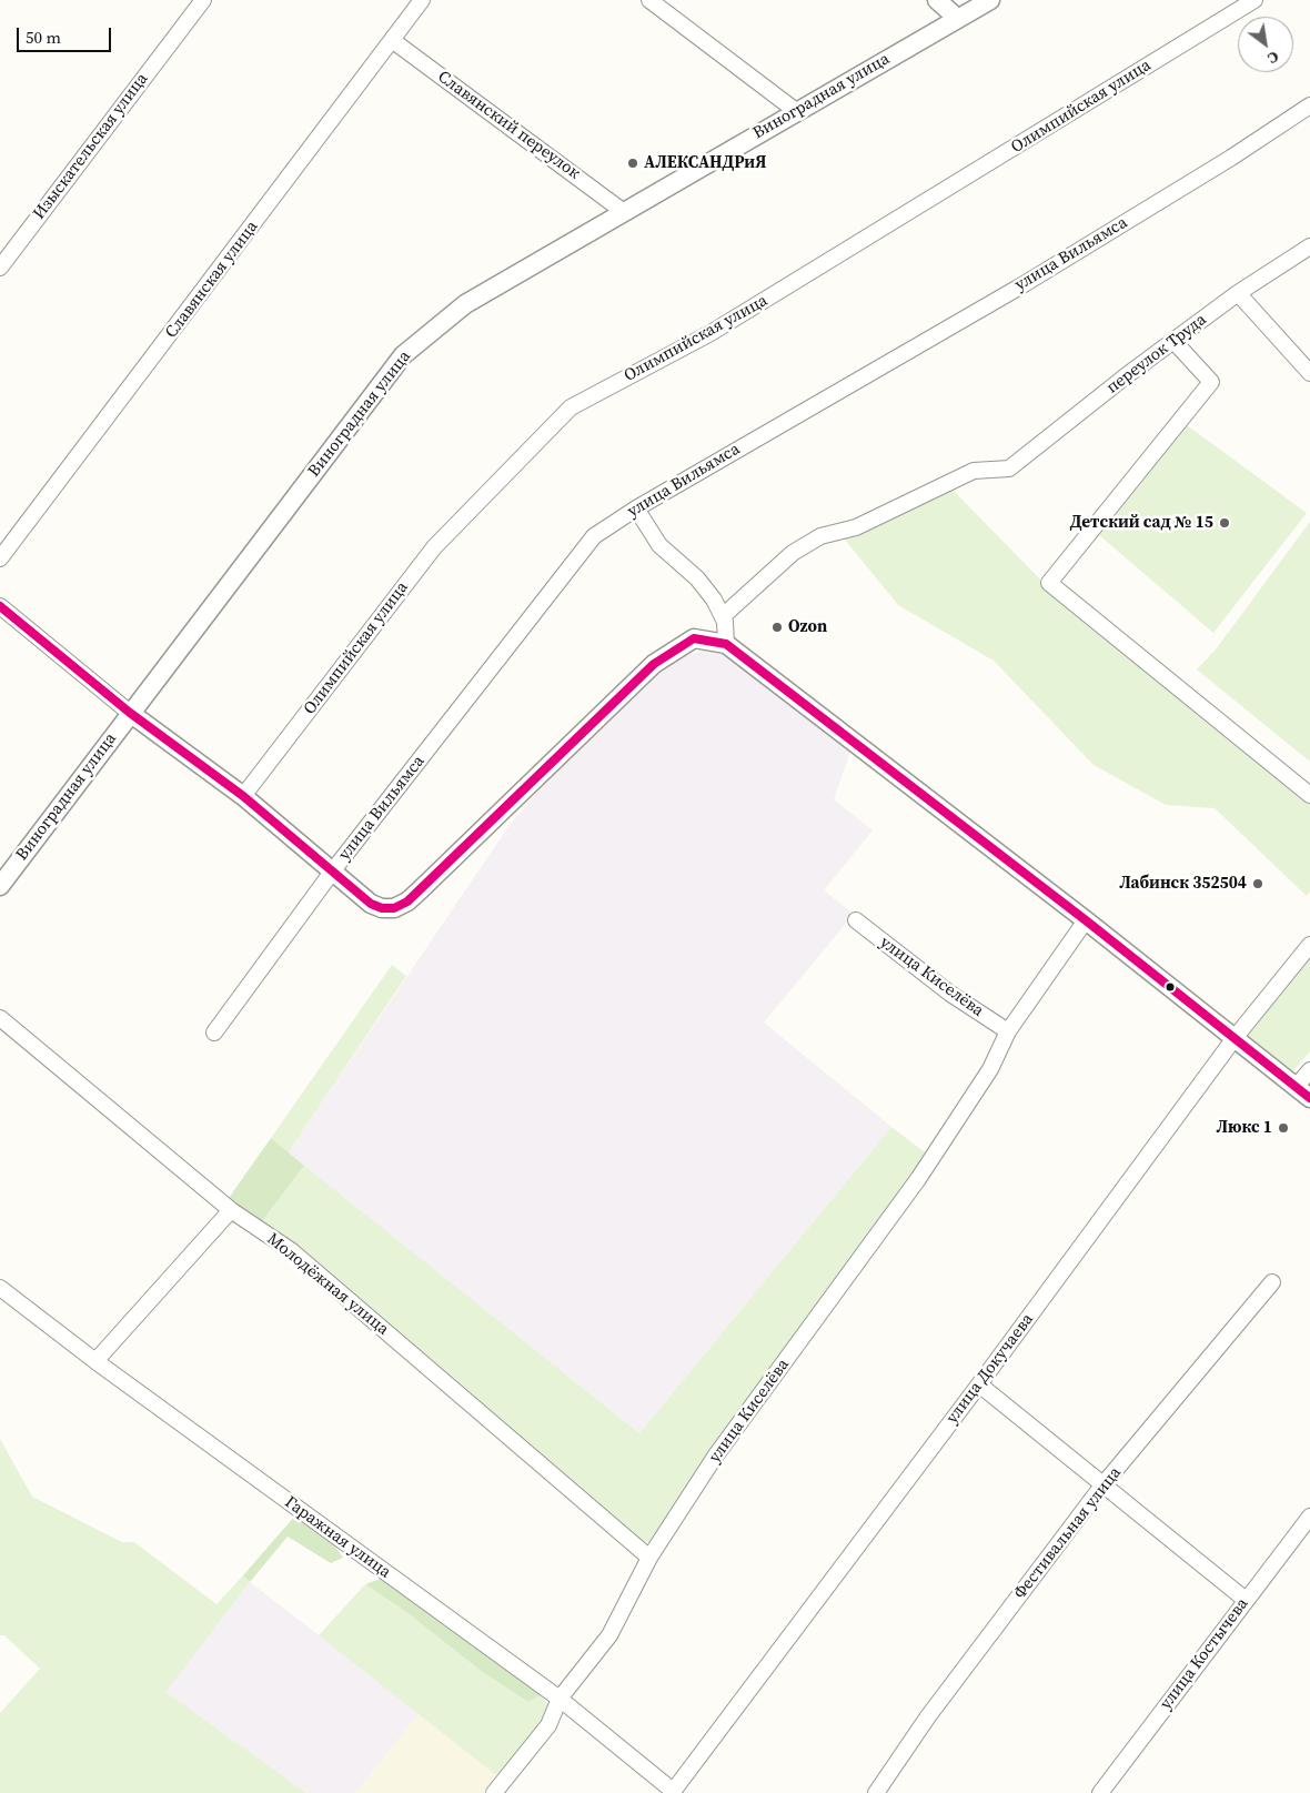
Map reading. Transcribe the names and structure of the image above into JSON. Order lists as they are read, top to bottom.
{
  "streets": {
    "street": [
      "Виноградная улица",
      "Олимпийская улица",
      "Славянский переулок",
      "Изыскательская улица",
      "улица Вильямса",
      "Славянская улица",
      "переулок Труда",
      "улица Киселёва",
      "Молодёжная улица",
      "улица Докучаева",
      "Фестивальная улица",
      "Гаражная улица",
      "улица Костычева"
    ]
  },
  "crossings": [
    ["Виноградная улица", "Славянский переулок"],
    ["Славянский переулок", "Славянская улица"],
    ["улица Киселёва", "Молодёжная улица"],
    ["улица Киселёва", "Гаражная улица"],
    ["улица Докучаева", "Гаражная улица"]
  ],
  "places": [
    "АЛЕКСАНДРиЯ",
    "Детский сад № 15",
    "Ozon",
    "Лабинск 352504",
    "Люкс 1"
  ],
  "scale_bar": "50 m",
  "north": "bottom right"
}
